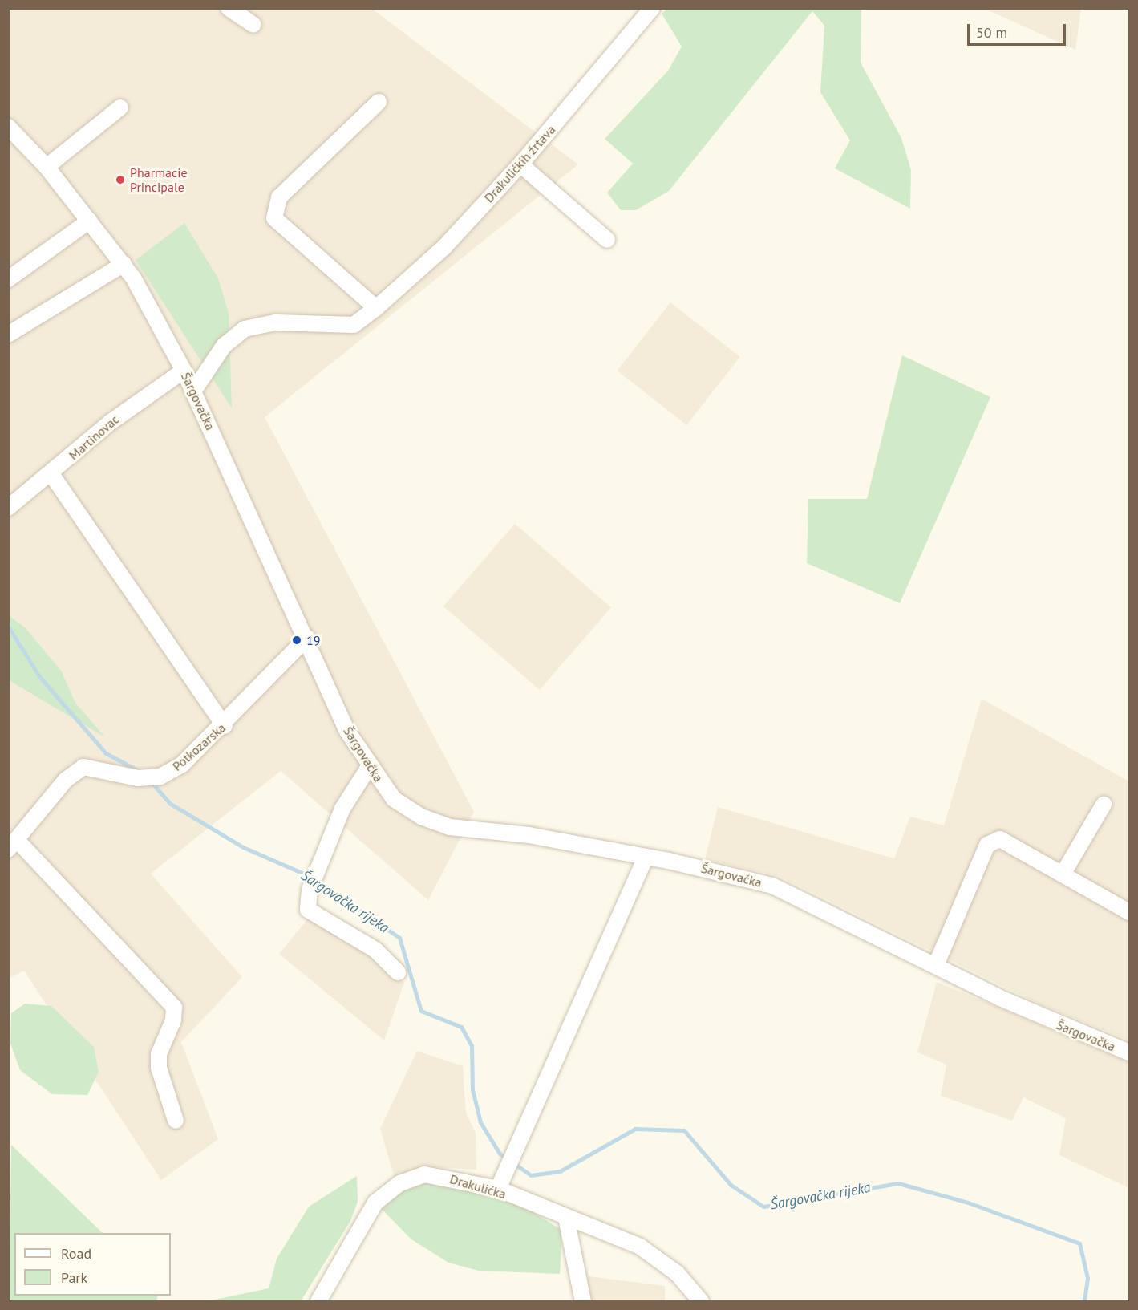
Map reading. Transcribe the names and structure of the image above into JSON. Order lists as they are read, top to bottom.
{
  "streets": {
    "street": [
      "Drakulićkih žrtava",
      "Šargovačka",
      "Martinovac",
      "Potkozarska",
      "Drakulićka"
    ]
  },
  "crossings": [
    ["Drakulićkih žrtava", "Šargovačka"],
    ["Šargovačka", "Martinovac"],
    ["Šargovačka", "Potkozarska"]
  ],
  "water": ["Šargovačka rijeka"],
  "places": ["Pharmacie Principale", "19"],
  "legend": ["Road", "Park"],
  "scale_bar": "50 m"
}
